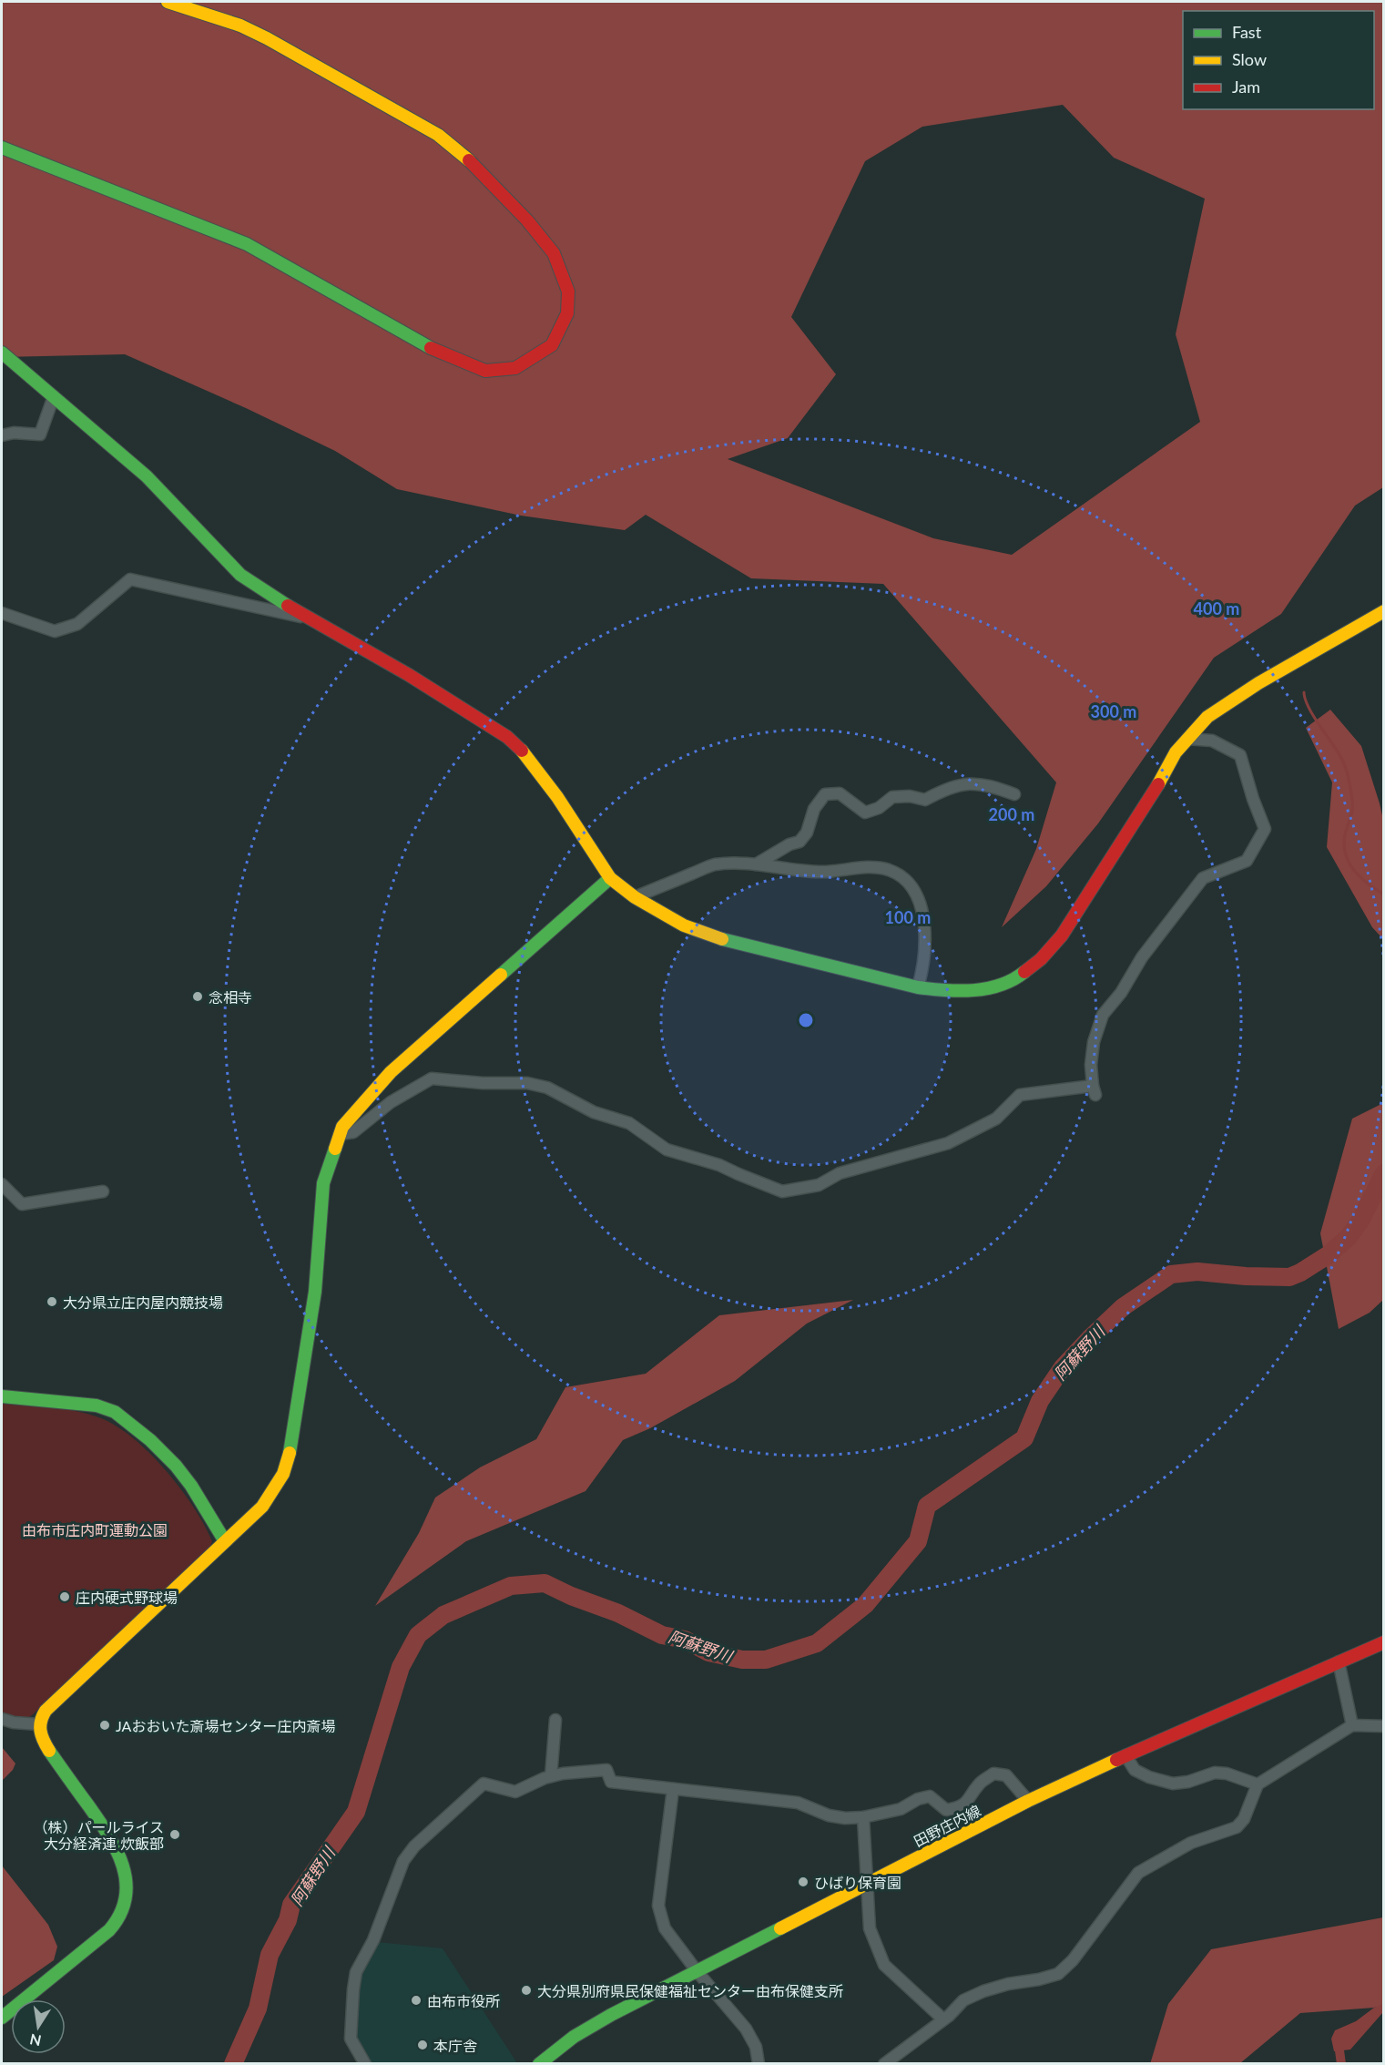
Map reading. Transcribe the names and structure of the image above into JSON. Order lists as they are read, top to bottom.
{
  "streets": {
    "street": ["田野庄内線"]
  },
  "water": ["阿蘇野川"],
  "parks": ["由布市庄内町運動公園"],
  "places": [
    "念相寺",
    "大分県立庄内屋内競技場",
    "庄内硬式野球場",
    "JAおおいた斎場センター庄内斎場",
    "（株）パールライス 大分経済連 炊飯部",
    "ひばり保育園",
    "大分県別府県民保健福祉センター由布保健支所",
    "由布市役所",
    "本庁舎"
  ],
  "legend": ["Fast", "Slow", "Jam"],
  "north": "bottom",
  "rings": [
    "400 m",
    "300 m",
    "200 m",
    "100 m"
  ]
}
